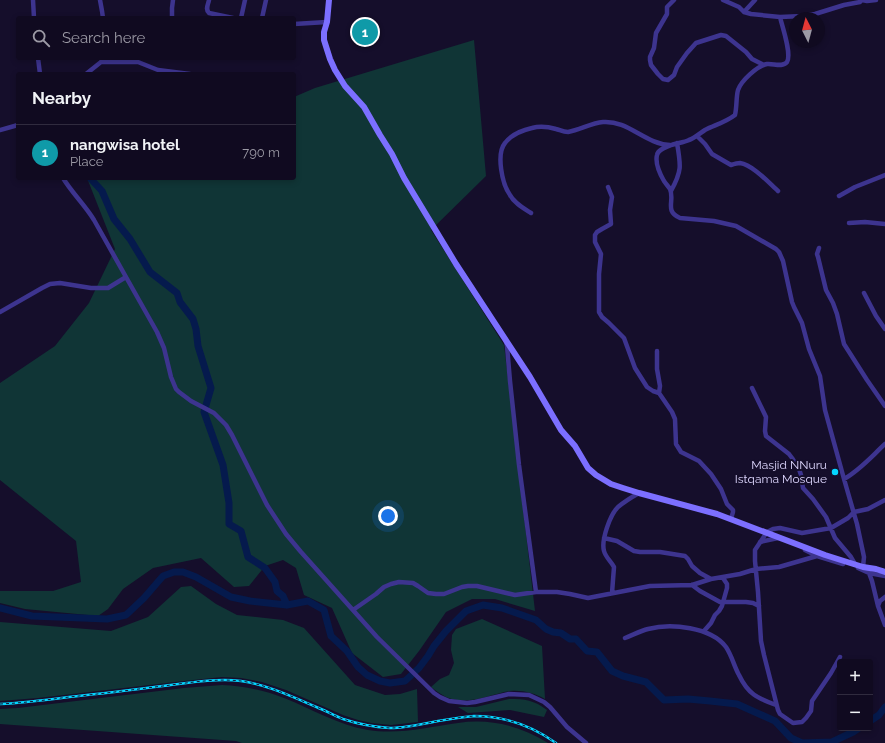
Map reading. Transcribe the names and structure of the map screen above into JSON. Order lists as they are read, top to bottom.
{
  "places": ["Masjid NNuru Istqama Mosque"],
  "north": "top",
  "page": {
    "search": "Search here",
    "pins": "1",
    "heading": "Nearby",
    "list": [
      {
        "mark": "1",
        "name": "nangwisa hotel",
        "note": "Place",
        "value": "790 m"
      }
    ],
    "map_buttons": ["+", "−"]
  }
}
